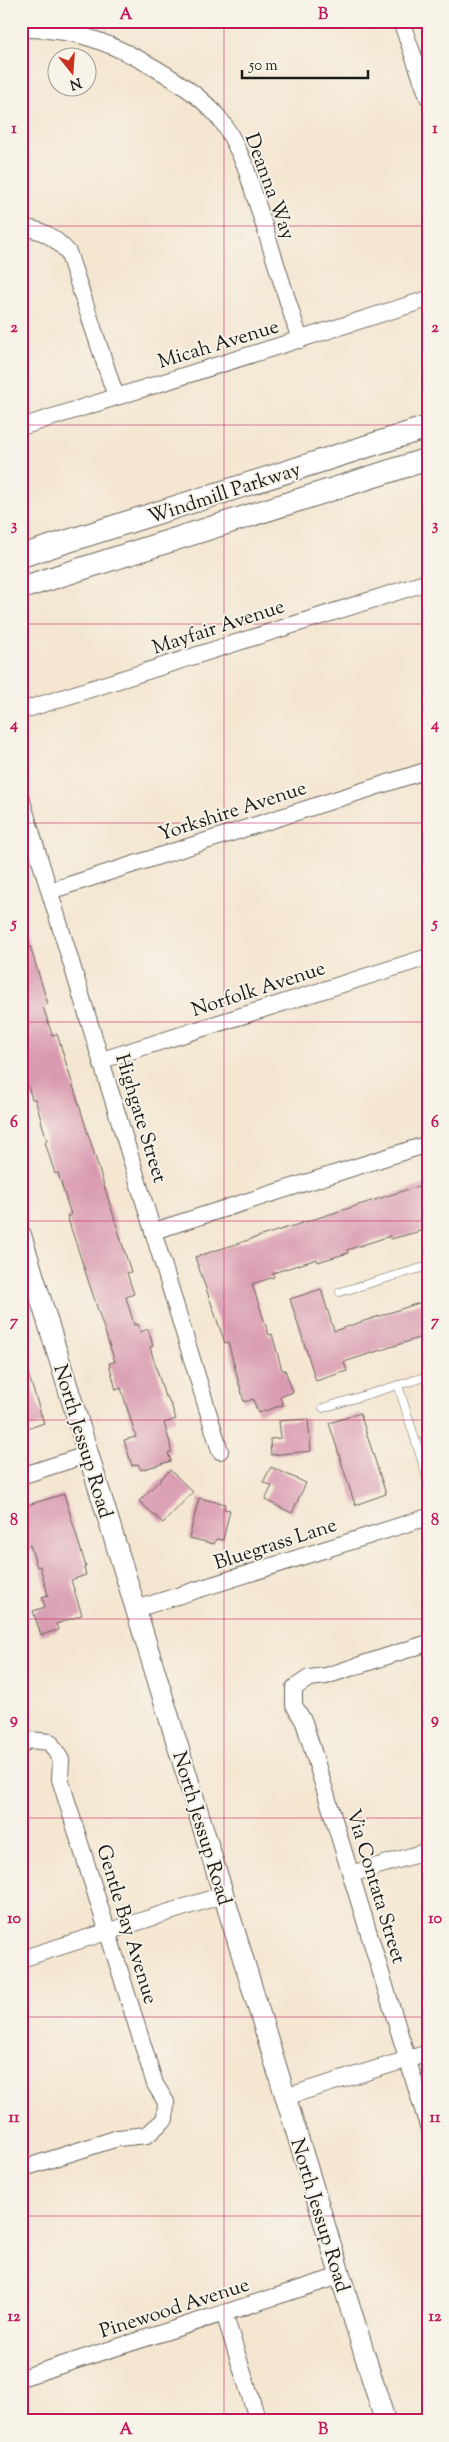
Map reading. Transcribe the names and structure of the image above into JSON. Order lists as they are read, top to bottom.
{
  "streets": {
    "main road": ["Windmill Parkway"],
    "street": [
      "Deanna Way",
      "Micah Avenue",
      "Mayfair Avenue",
      "Yorkshire Avenue",
      "Norfolk Avenue",
      "Highgate Street",
      "North Jessup Road",
      "Bluegrass Lane",
      "Via Contata Street",
      "Gentle Bay Avenue",
      "Pinewood Avenue"
    ]
  },
  "crossings": [
    ["Deanna Way", "Micah Avenue"],
    ["Yorkshire Avenue", "Highgate Street"],
    ["Norfolk Avenue", "Highgate Street"],
    ["North Jessup Road", "Bluegrass Lane"],
    ["North Jessup Road", "Pinewood Avenue"]
  ],
  "scale_bar": "50 m",
  "north": "bottom",
  "grid": {
    "columns": ["A", "B"],
    "rows": [
      "1",
      "2",
      "3",
      "4",
      "5",
      "6",
      "7",
      "8",
      "9",
      "10",
      "11",
      "12"
    ]
  }
}
